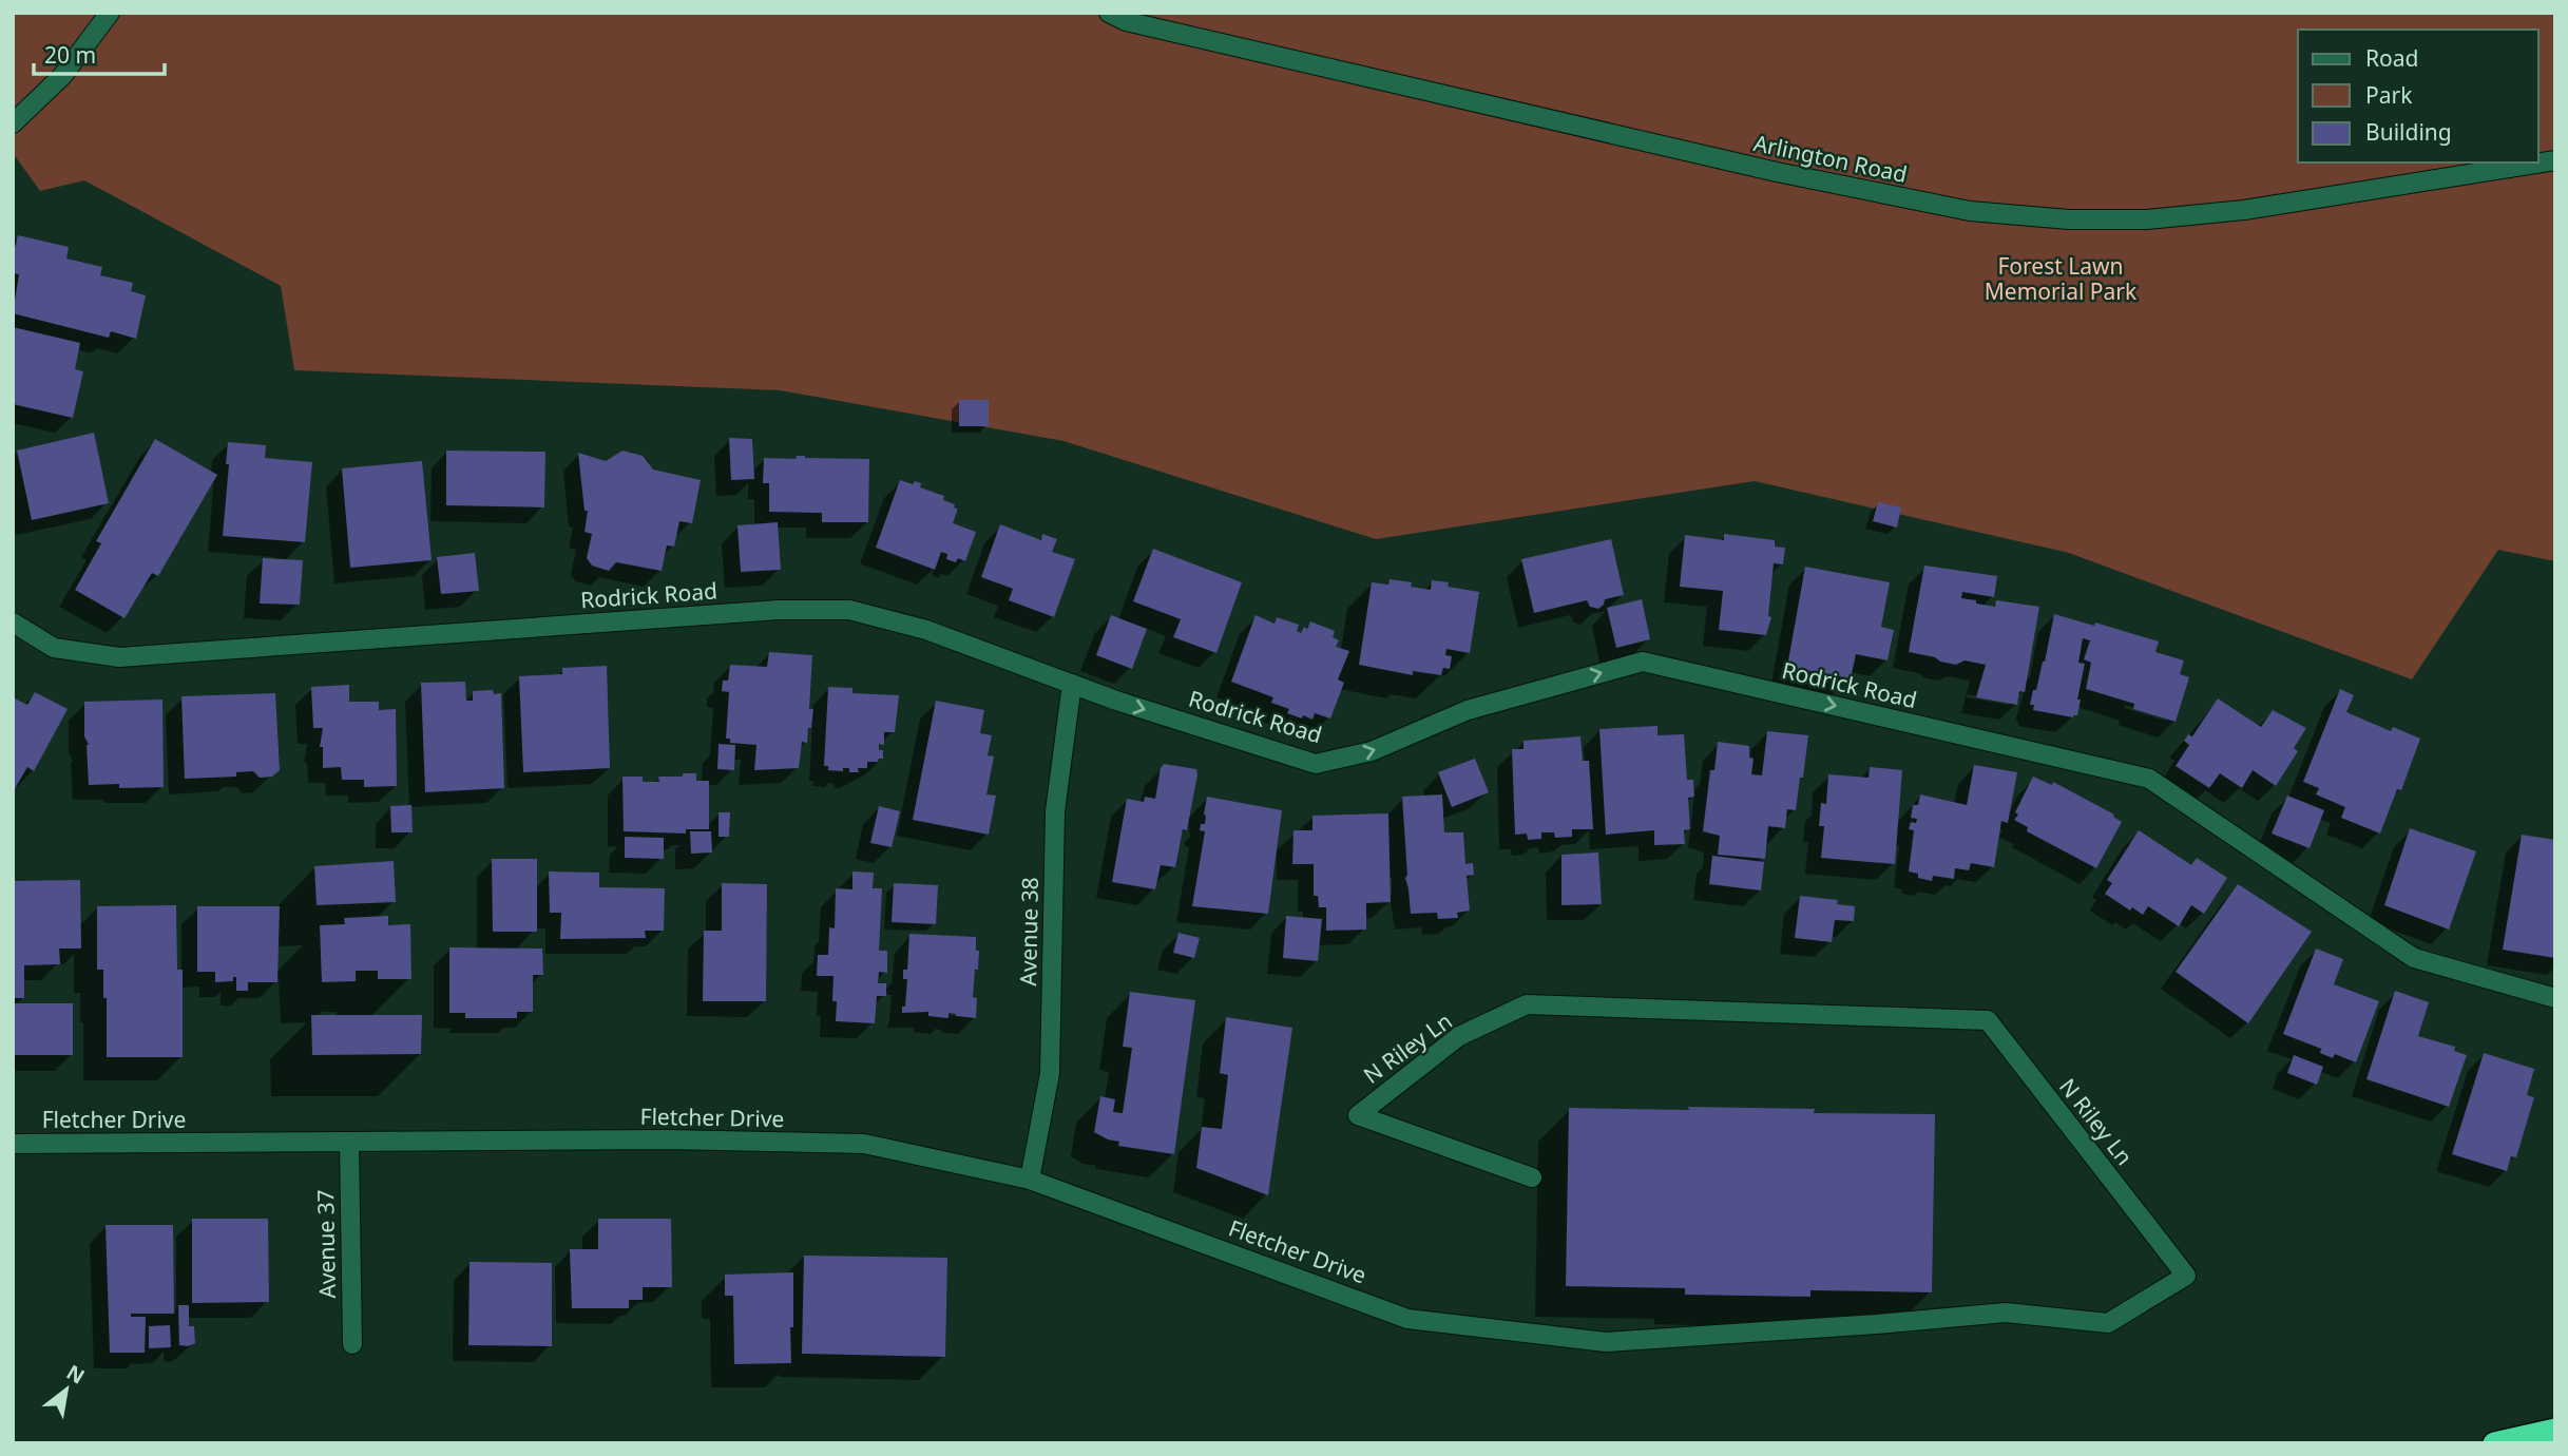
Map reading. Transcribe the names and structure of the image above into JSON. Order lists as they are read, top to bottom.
{
  "streets": {
    "street": [
      "Arlington Road",
      "Rodrick Road",
      "Avenue 38",
      "N Riley Ln",
      "Fletcher Drive",
      "Avenue 37"
    ]
  },
  "crossings": [
    ["Rodrick Road", "Avenue 38"],
    ["Avenue 38", "Fletcher Drive"],
    ["N Riley Ln", "Fletcher Drive"],
    ["Fletcher Drive", "Avenue 37"]
  ],
  "one_way": ["Rodrick Road"],
  "parks": ["Forest Lawn Memorial Park"],
  "legend": ["Road", "Park", "Building"],
  "scale_bar": "20 m",
  "north": "top right"
}
